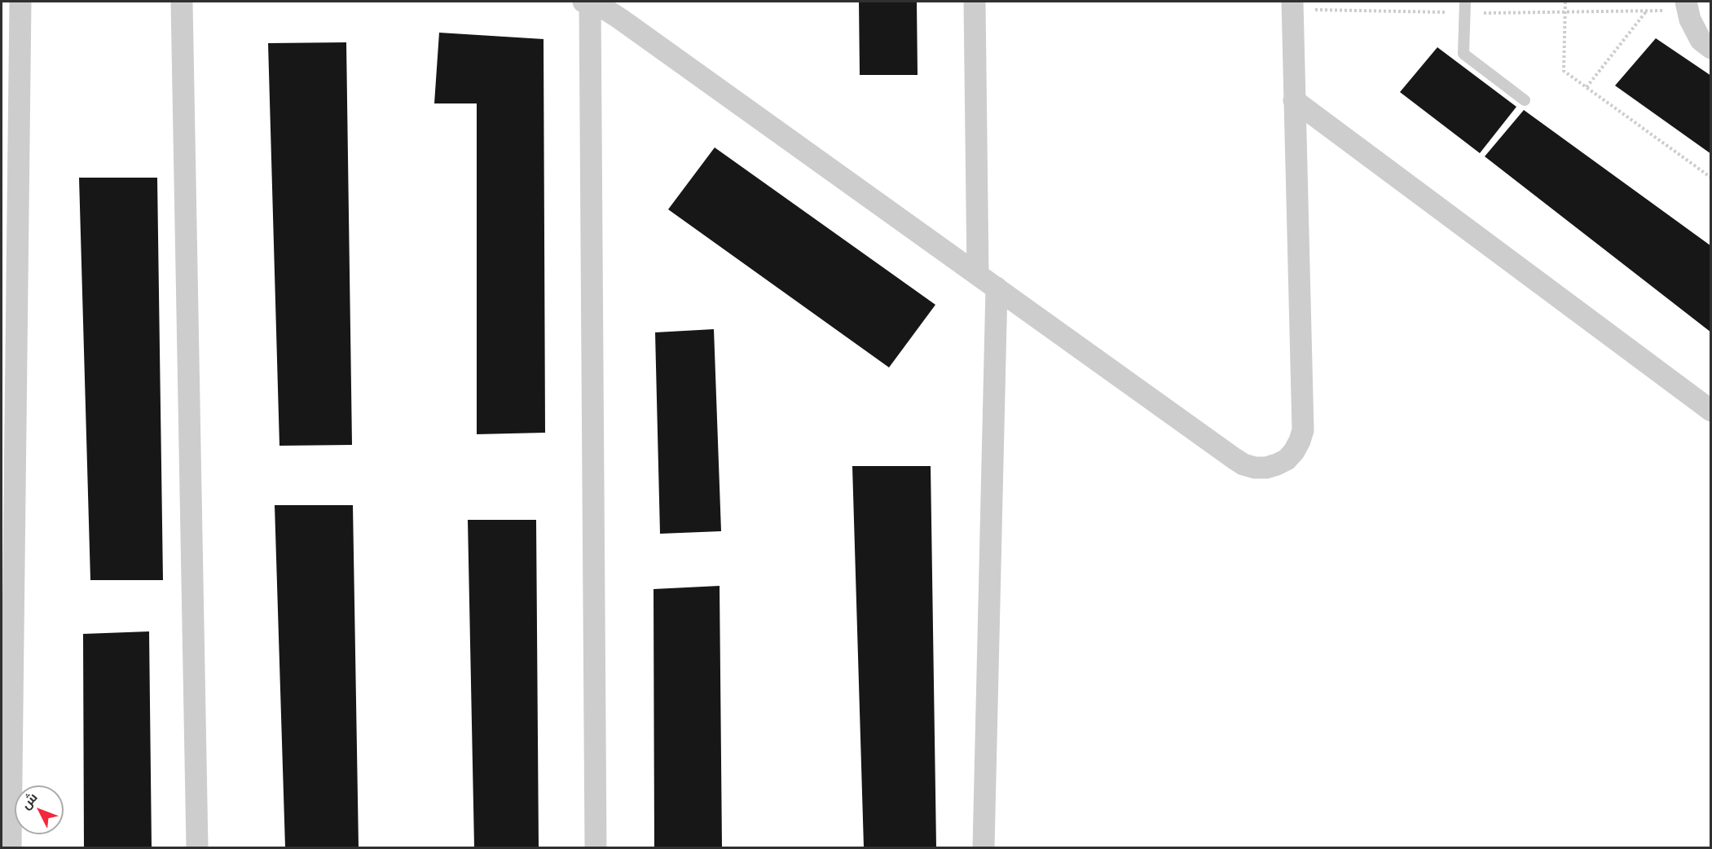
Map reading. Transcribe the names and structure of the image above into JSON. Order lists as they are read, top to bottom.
{
  "north": "top left"
}
